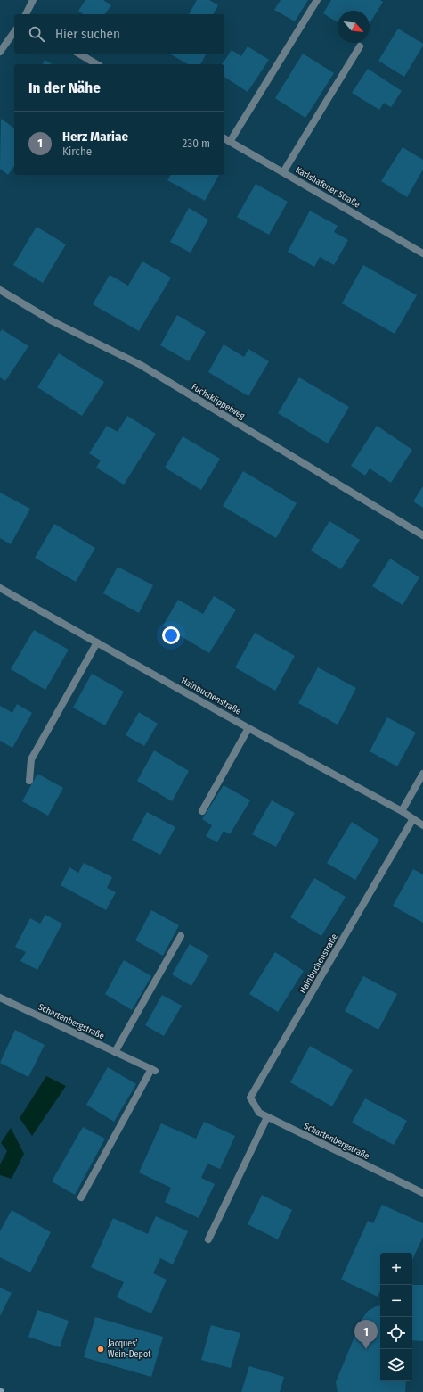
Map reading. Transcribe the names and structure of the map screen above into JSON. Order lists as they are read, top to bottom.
{
  "streets": {
    "street": [
      "Karlshafener Straße",
      "Fuchsküppelweg",
      "Hainbuchenstraße",
      "Schartenbergstraße"
    ]
  },
  "crossings": [
    ["Hainbuchenstraße", "Schartenbergstraße"]
  ],
  "places": ["Jacques’ Wein-Depot"],
  "north": "bottom right",
  "page": {
    "search": "Hier suchen",
    "heading": "In der Nähe",
    "list": [
      {
        "mark": "1",
        "name": "Herz Mariae",
        "note": "Kirche",
        "value": "230 m"
      }
    ],
    "map_buttons": ["+", "−"],
    "pins": "1"
  }
}
